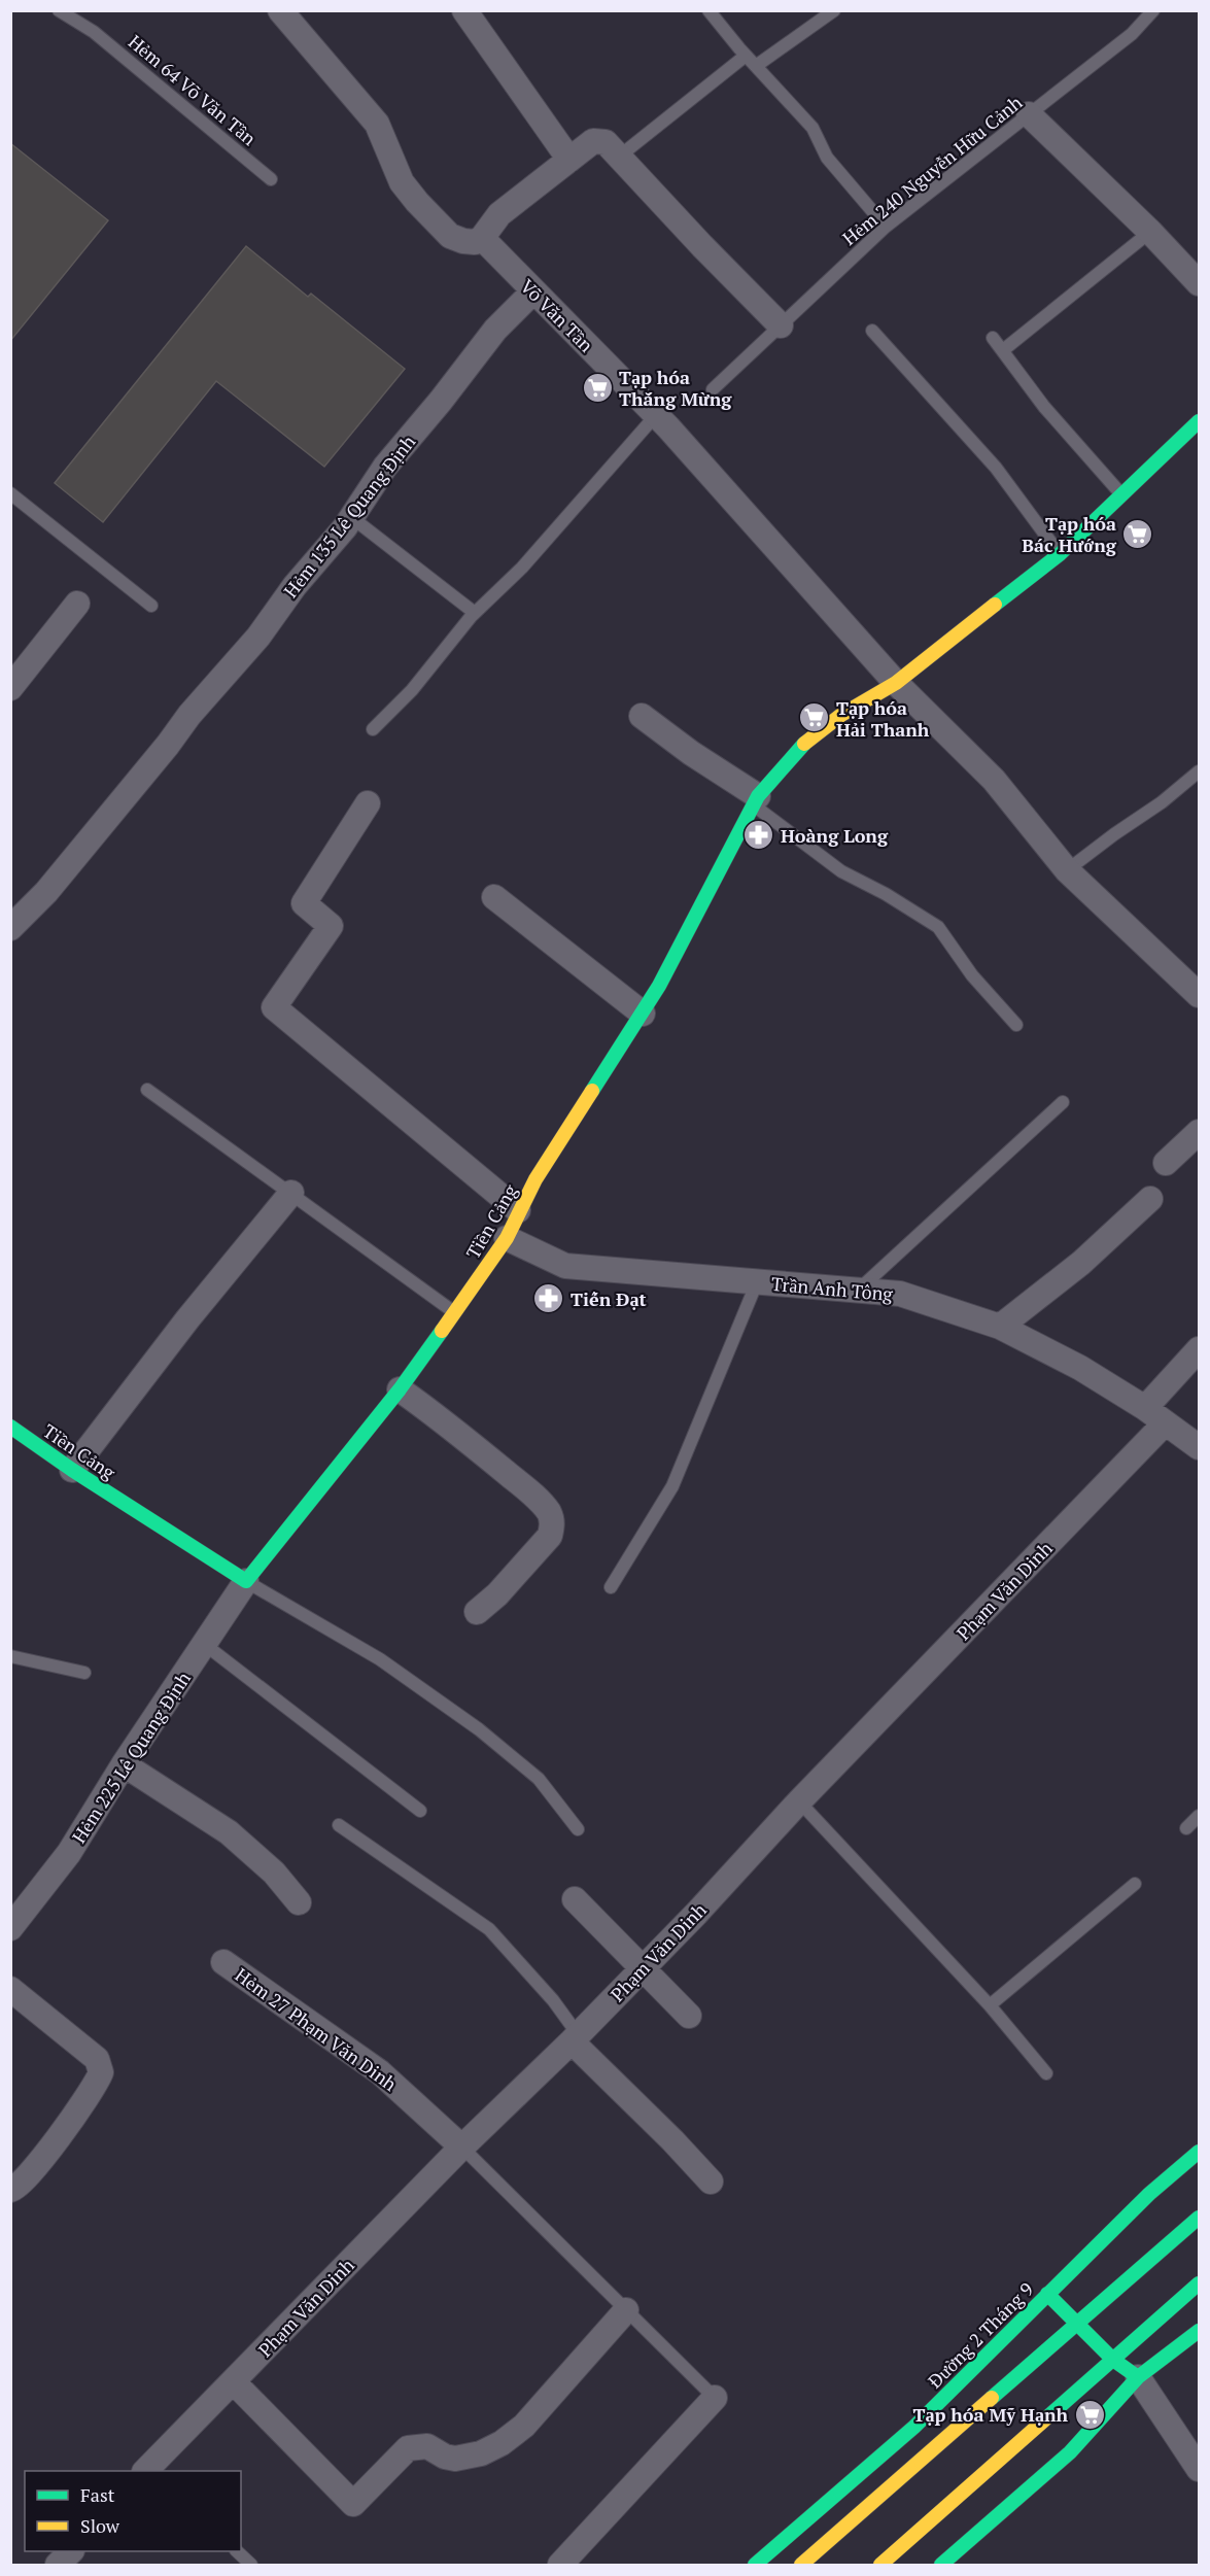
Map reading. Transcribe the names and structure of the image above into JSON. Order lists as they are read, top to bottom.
{
  "streets": {
    "main road": ["Tiền Cảng", "Đường 2 Tháng 9"],
    "street": [
      "Võ Văn Tần",
      "Hẻm 135 Lê Quang Định",
      "Trần Anh Tông",
      "Phạm Văn Dinh",
      "Hẻm 225 Lê Quang Định",
      "Hẻm 27 Phạm Văn Dinh"
    ],
    "lane": ["Hẻm 64 Võ Văn Tần", "Hẻm 240 Nguyễn Hữu Cảnh"]
  },
  "crossings": [
    ["Võ Văn Tần", "Hẻm 135 Lê Quang Định"],
    ["Võ Văn Tần", "Tiền Cảng"],
    ["Tiền Cảng", "Trần Anh Tông"],
    ["Tiền Cảng", "Hẻm 225 Lê Quang Định"],
    ["Trần Anh Tông", "Phạm Văn Dinh"],
    ["Phạm Văn Dinh", "Hẻm 27 Phạm Văn Dinh"]
  ],
  "places": {
    "supermarket": [
      "Tạp hóa Thắng Mừng",
      "Tạp hóa Bác Hướng",
      "Tạp hóa Hải Thanh",
      "Tạp hóa Mỹ Hạnh"
    ],
    "pharmacy": ["Hoàng Long", "Tiến Đạt"]
  },
  "legend": ["Fast", "Slow"]
}
